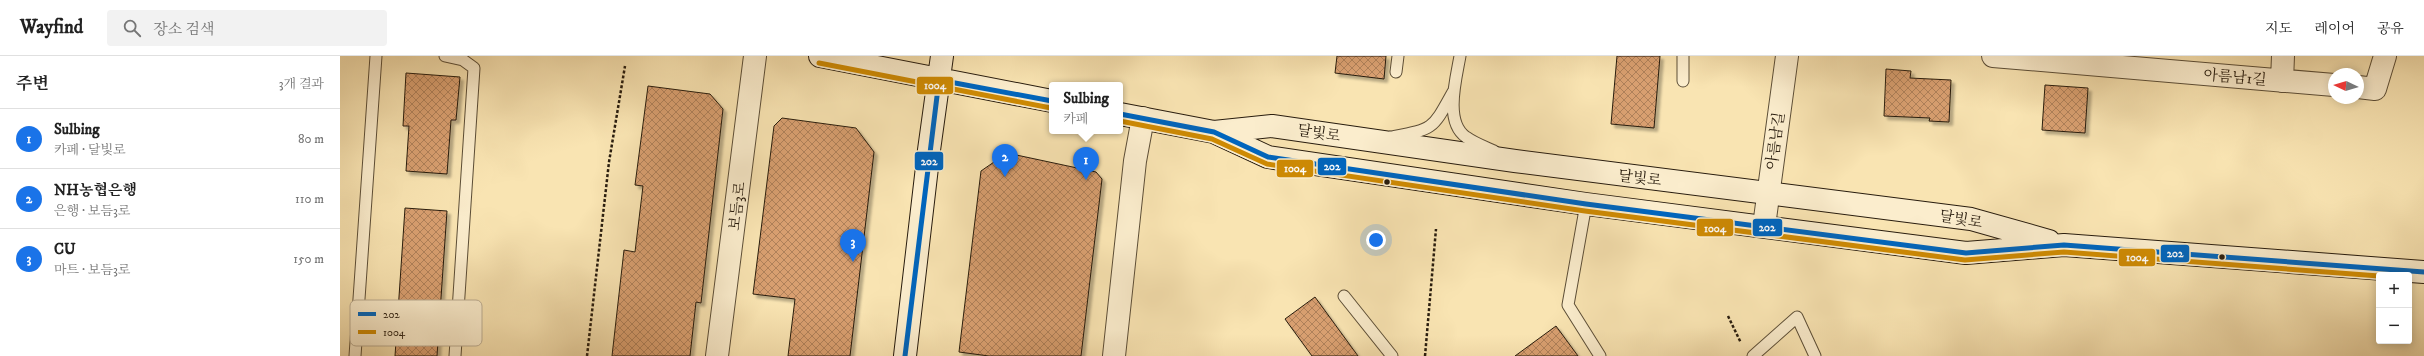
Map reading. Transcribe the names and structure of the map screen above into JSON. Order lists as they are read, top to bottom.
{
  "streets": {
    "street": [
      "아름남1길",
      "달빛로",
      "아름남길",
      "보듬3로"
    ]
  },
  "crossings": [
    ["달빛로", "아름남길"]
  ],
  "lines": ["transit line 1004", "transit line 202"],
  "legend": ["202", "1004"],
  "north": "left",
  "page": {
    "header": "Wayfind",
    "search": "장소 검색",
    "nav": ["지도", "레이어", "공유"],
    "heading": ["주변", "3개 결과"],
    "popup": ["Sulbing", "카페"],
    "list": [
      {
        "mark": "1",
        "name": "Sulbing",
        "note": "카페 · 달빛로",
        "value": "80 m"
      },
      {
        "mark": "2",
        "name": "NH농협은행",
        "note": "은행 · 보듬3로",
        "value": "110 m"
      },
      {
        "mark": "3",
        "name": "CU",
        "note": "마트 · 보듬3로",
        "value": "150 m"
      }
    ],
    "pins": ["2", "1", "3"],
    "map_buttons": ["+", "−"]
  }
}
